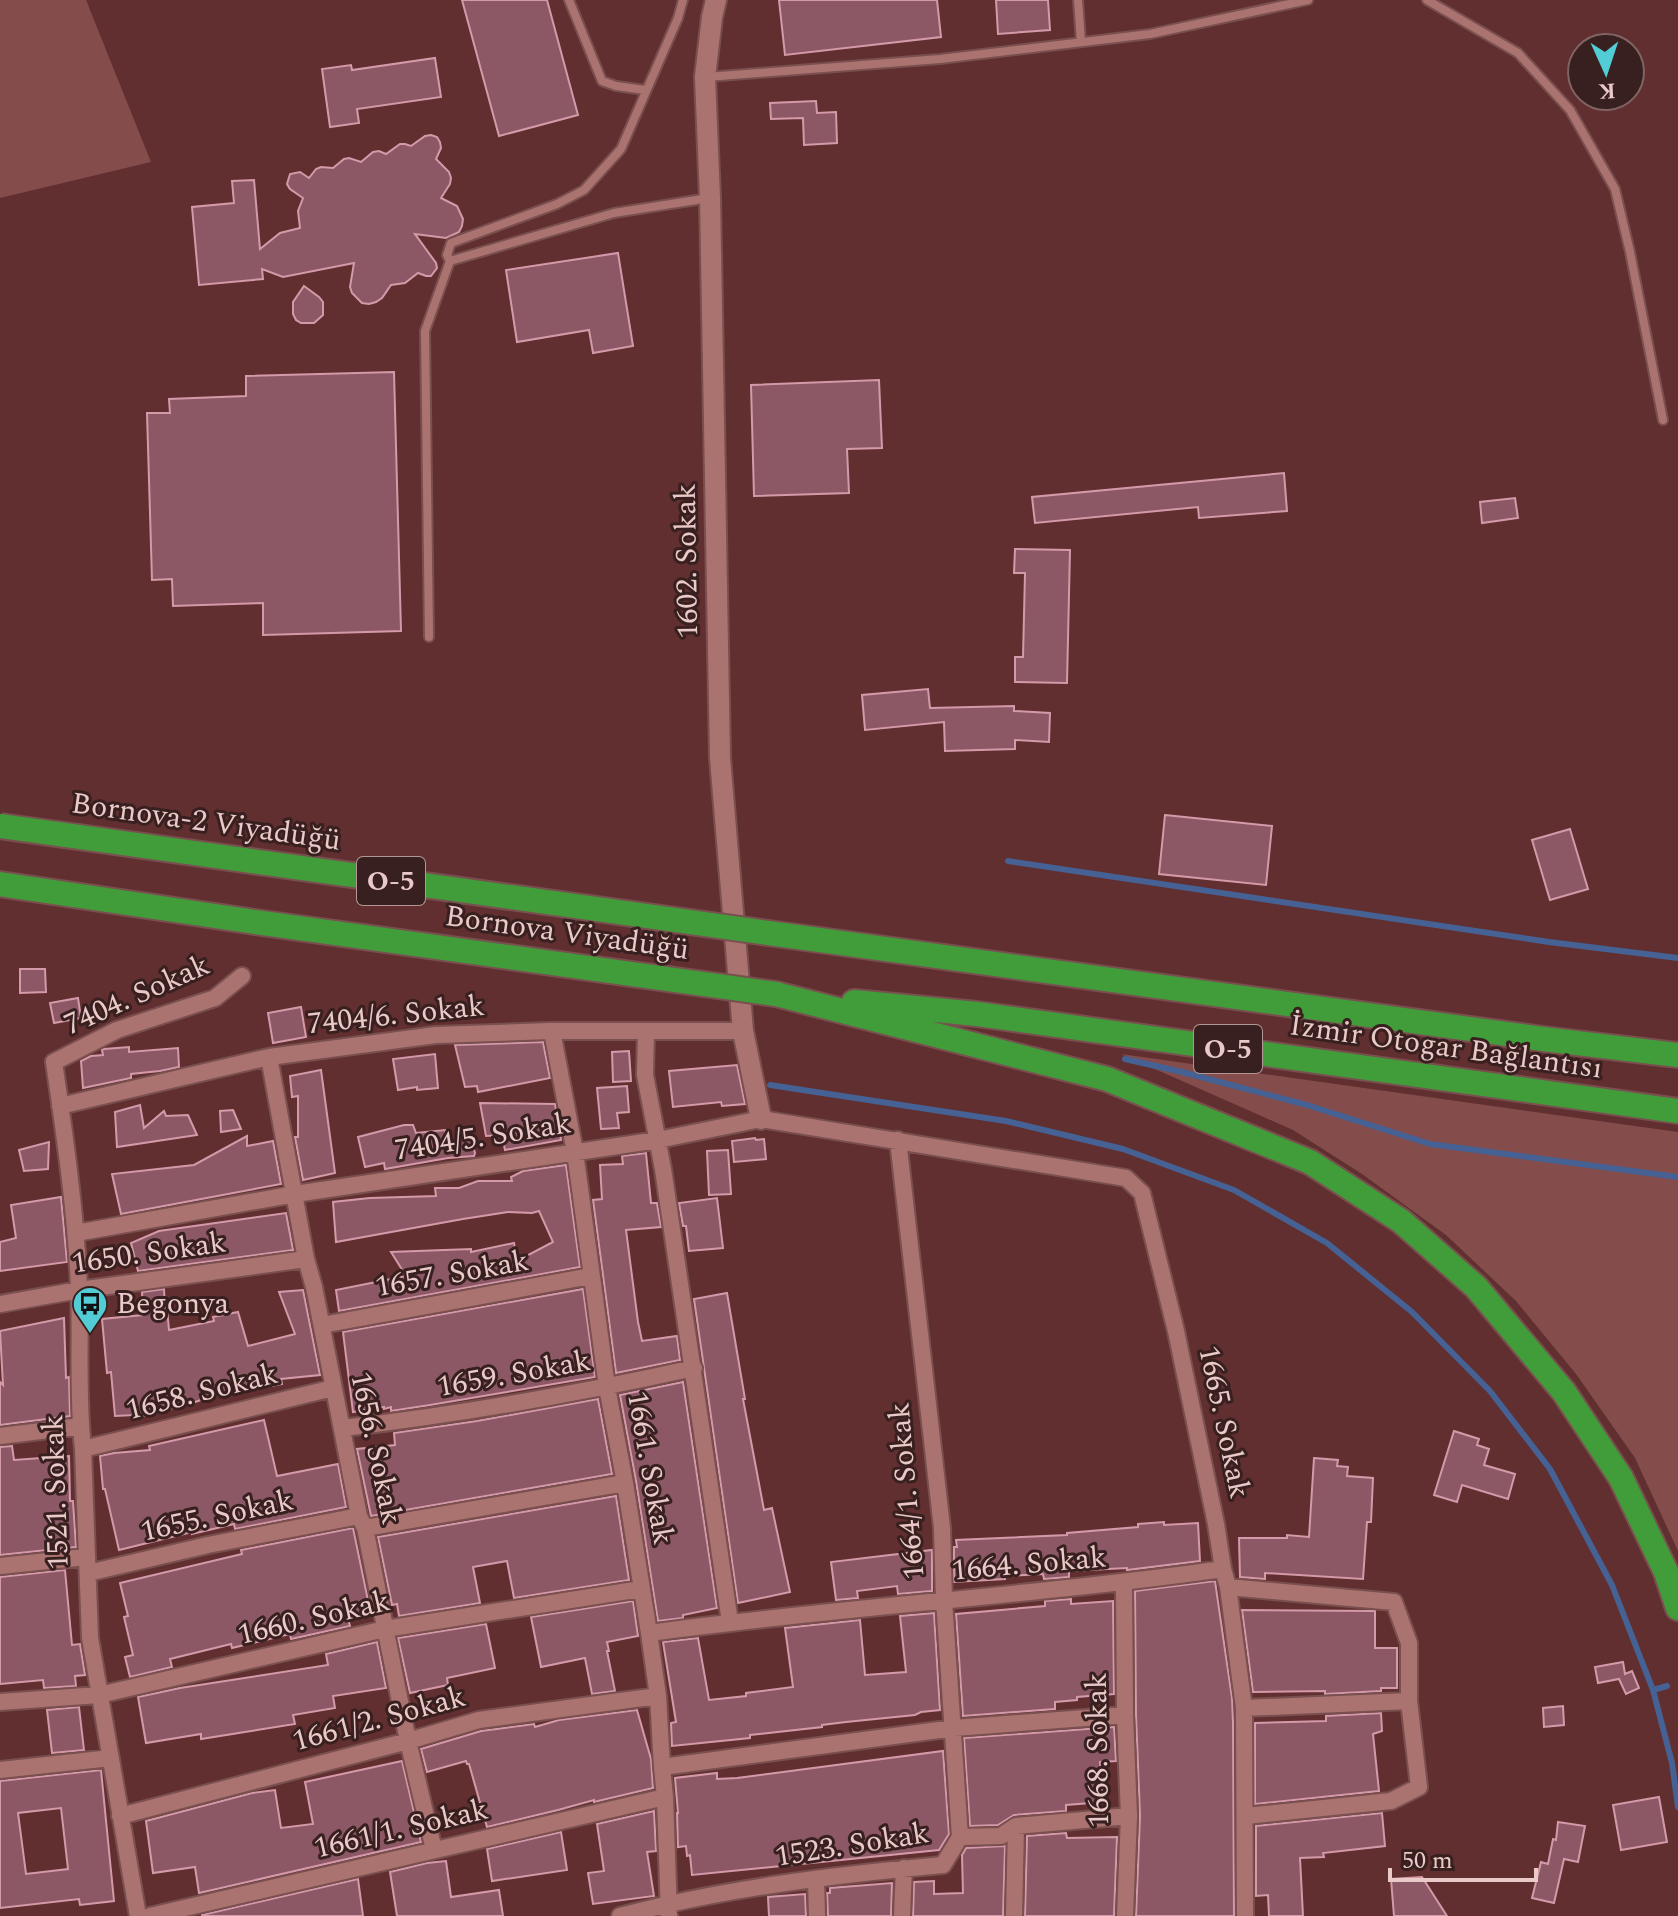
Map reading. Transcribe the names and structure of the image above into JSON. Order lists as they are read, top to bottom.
{
  "streets": {
    "highway": [
      "Bornova-2 Viyadüğü",
      "O-5",
      "Bornova Viyadüğü",
      "İzmir Otogar Bağlantısı"
    ],
    "street": [
      "1602. Sokak",
      "7404. Sokak",
      "7404/6. Sokak",
      "7404/5. Sokak",
      "1650. Sokak",
      "1657. Sokak",
      "1659. Sokak",
      "1658. Sokak",
      "1665. Sokak",
      "1656. Sokak",
      "1661. Sokak",
      "1664/1. Sokak",
      "1521. Sokak",
      "1655. Sokak",
      "1664. Sokak",
      "1660. Sokak",
      "1661/2. Sokak",
      "1668. Sokak",
      "1661/1. Sokak",
      "1523. Sokak"
    ]
  },
  "crossings": [
    ["1602. Sokak", "7404/6. Sokak"],
    ["1602. Sokak", "7404/5. Sokak"],
    ["Bornova-2 Viyadüğü", "İzmir Otogar Bağlantısı"],
    ["Bornova Viyadüğü", "İzmir Otogar Bağlantısı"],
    ["7404. Sokak", "1521. Sokak"],
    ["7404/6. Sokak", "1656. Sokak"],
    ["7404/6. Sokak", "1661. Sokak"],
    ["7404/6. Sokak", "1521. Sokak"],
    ["7404/5. Sokak", "1665. Sokak"],
    ["7404/5. Sokak", "1656. Sokak"],
    ["7404/5. Sokak", "1661. Sokak"],
    ["7404/5. Sokak", "1664/1. Sokak"],
    ["7404/5. Sokak", "1521. Sokak"],
    ["1650. Sokak", "1656. Sokak"],
    ["1650. Sokak", "1521. Sokak"],
    ["1657. Sokak", "1656. Sokak"],
    ["1657. Sokak", "1661. Sokak"],
    ["1659. Sokak", "1656. Sokak"],
    ["1659. Sokak", "1661. Sokak"],
    ["1658. Sokak", "1656. Sokak"],
    ["1658. Sokak", "1521. Sokak"],
    ["1665. Sokak", "1664/1. Sokak"],
    ["1665. Sokak", "1664. Sokak"],
    ["1656. Sokak", "1655. Sokak"],
    ["1656. Sokak", "1660. Sokak"],
    ["1656. Sokak", "1661/2. Sokak"],
    ["1656. Sokak", "1661/1. Sokak"],
    ["1661. Sokak", "1655. Sokak"],
    ["1661. Sokak", "1664. Sokak"],
    ["1661. Sokak", "1660. Sokak"],
    ["1661. Sokak", "1661/2. Sokak"],
    ["1661. Sokak", "1661/1. Sokak"],
    ["1661. Sokak", "1523. Sokak"],
    ["1664/1. Sokak", "1664. Sokak"],
    ["1664/1. Sokak", "1523. Sokak"],
    ["1521. Sokak", "1655. Sokak"],
    ["1521. Sokak", "1660. Sokak"],
    ["1521. Sokak", "1661/2. Sokak"],
    ["1664. Sokak", "1668. Sokak"],
    ["1668. Sokak", "1523. Sokak"]
  ],
  "places": {
    "bus stop": ["Begonya"]
  },
  "scale_bar": "50 m",
  "north": "bottom"
}
